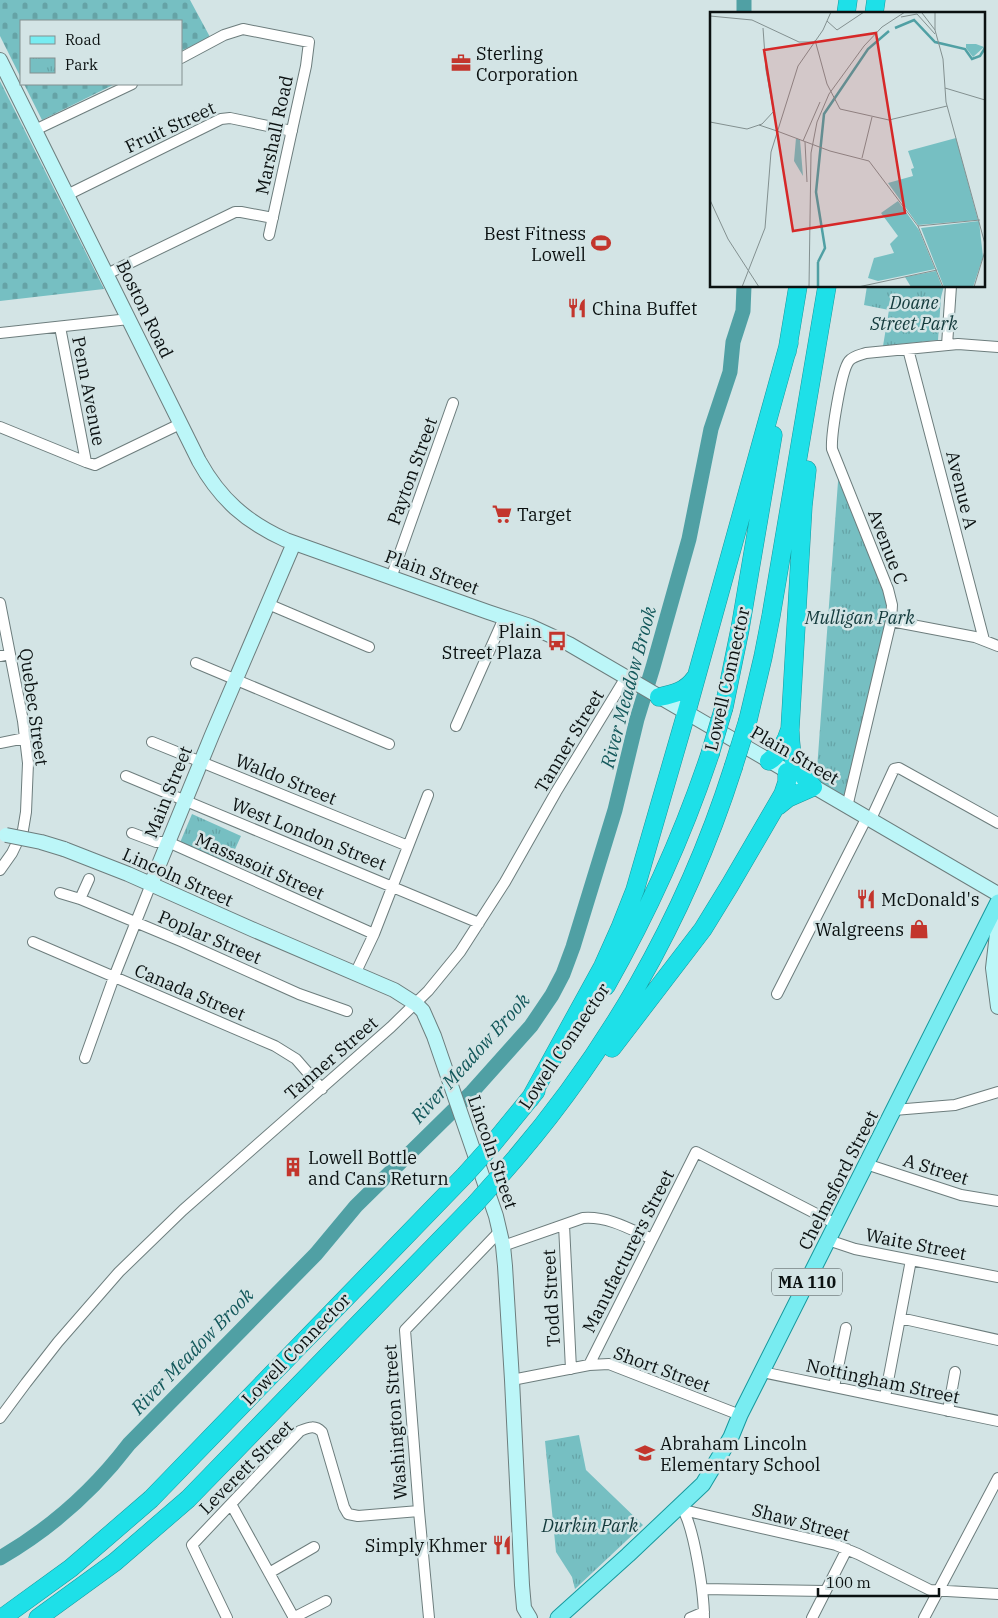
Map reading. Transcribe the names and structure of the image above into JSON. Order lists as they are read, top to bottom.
{
  "streets": {
    "highway": ["Lowell Connector"],
    "main road": ["Chelmsford Street", "MA 110"],
    "street": [
      "Fruit Street",
      "Marshall Road",
      "Boston Road",
      "Penn Avenue",
      "Payton Street",
      "Avenue A",
      "Avenue C",
      "Plain Street",
      "Quebec Street",
      "Tanner Street",
      "Waldo Street",
      "Main Street",
      "West London Street",
      "Massasoit Street",
      "Lincoln Street",
      "Poplar Street",
      "Canada Street",
      "A Street",
      "Waite Street",
      "Manufacturers Street",
      "Todd Street",
      "Short Street",
      "Nottingham Street",
      "Washington Street",
      "Leverett Street",
      "Shaw Street"
    ]
  },
  "crossings": [
    ["Fruit Street", "Marshall Road"],
    ["Fruit Street", "Boston Road"],
    ["Boston Road", "Plain Street"],
    ["Boston Road", "Main Street"],
    ["Payton Street", "Plain Street"],
    ["Avenue A", "Avenue C"],
    ["Avenue C", "Plain Street"],
    ["Plain Street", "Tanner Street"],
    ["Plain Street", "Main Street"],
    ["Plain Street", "Chelmsford Street"],
    ["Tanner Street", "West London Street"],
    ["Tanner Street", "Lincoln Street"],
    ["Tanner Street", "Canada Street"],
    ["Waldo Street", "Main Street"],
    ["Main Street", "West London Street"],
    ["Main Street", "Massasoit Street"],
    ["Main Street", "Lincoln Street"],
    ["Main Street", "Poplar Street"],
    ["Main Street", "Canada Street"],
    ["Lincoln Street", "Short Street"],
    ["Lincoln Street", "Washington Street"],
    ["A Street", "Chelmsford Street"],
    ["Chelmsford Street", "Waite Street"],
    ["Chelmsford Street", "Manufacturers Street"],
    ["Chelmsford Street", "Short Street"],
    ["Chelmsford Street", "Nottingham Street"],
    ["Chelmsford Street", "Shaw Street"],
    ["Manufacturers Street", "Short Street"],
    ["Todd Street", "Short Street"],
    ["Washington Street", "Leverett Street"]
  ],
  "water": ["River Meadow Brook"],
  "parks": ["Doane Street Park", "Mulligan Park", "Durkin Park"],
  "places": {
    "office": ["Sterling Corporation"],
    "sports": ["Best Fitness Lowell"],
    "restaurant": ["China Buffet", "McDonald's", "Simply Khmer"],
    "supermarket": ["Target"],
    "bus stop": ["Plain Street Plaza"],
    "shop": ["Walgreens"],
    "building": ["Lowell Bottle and Cans Return"],
    "school or university": ["Abraham Lincoln Elementary School"]
  },
  "legend": ["Road", "Park"],
  "scale_bar": "100 m"
}
